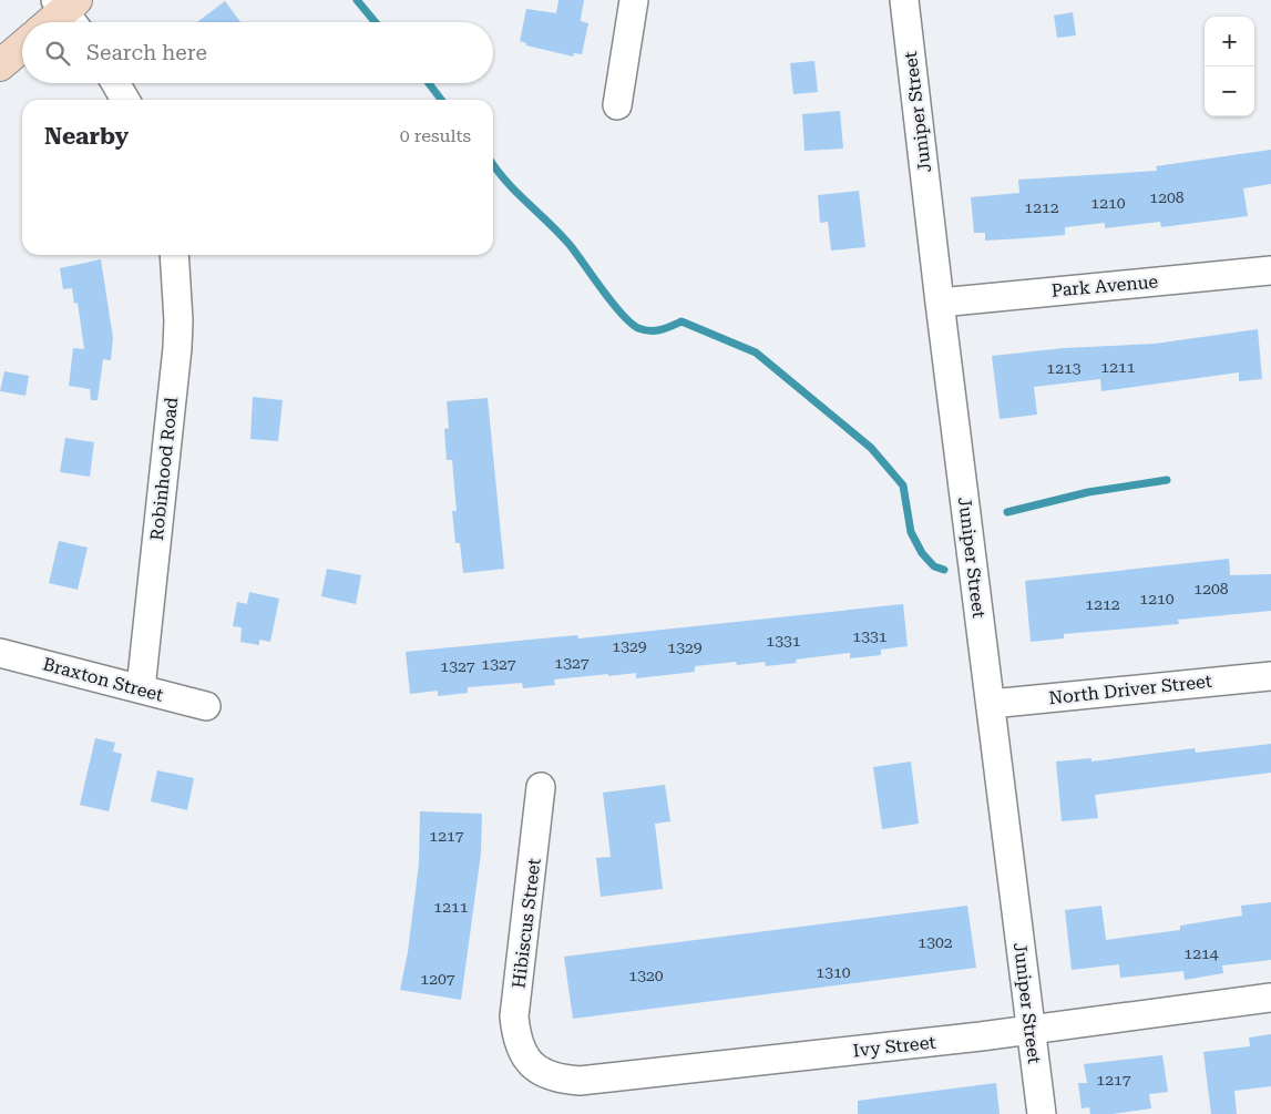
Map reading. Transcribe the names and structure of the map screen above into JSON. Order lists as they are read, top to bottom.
{
  "streets": {
    "street": [
      "Juniper Street",
      "Park Avenue",
      "Robinhood Road",
      "Braxton Street",
      "North Driver Street",
      "Hibiscus Street",
      "Ivy Street"
    ]
  },
  "crossings": [
    ["Juniper Street", "Park Avenue"],
    ["Juniper Street", "North Driver Street"],
    ["Juniper Street", "Ivy Street"],
    ["Robinhood Road", "Braxton Street"],
    ["Hibiscus Street", "Ivy Street"]
  ],
  "house_numbers": [
    "1208",
    "1210",
    "1212",
    "1211",
    "1213",
    "1208",
    "1210",
    "1212",
    "1331",
    "1331",
    "1329",
    "1329",
    "1327",
    "1327",
    "1327",
    "1217",
    "1211",
    "1302",
    "1214",
    "1310",
    "1320",
    "1207",
    "1217"
  ],
  "page": {
    "map_buttons": ["+", "−"],
    "search": "Search here",
    "heading": ["Nearby", "0 results"]
  }
}
